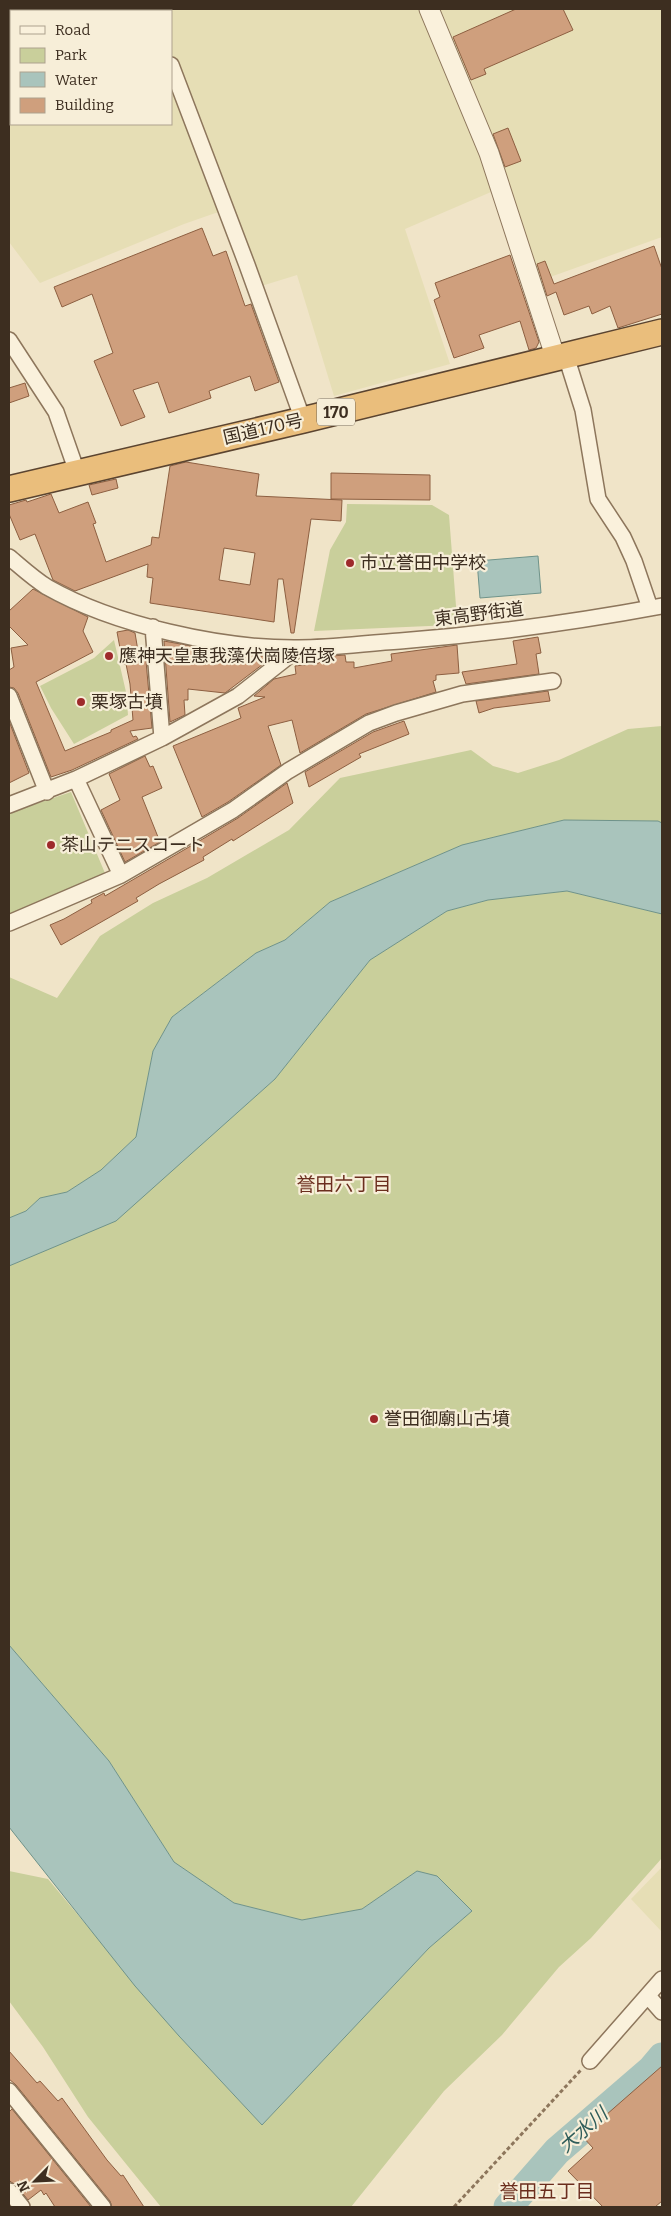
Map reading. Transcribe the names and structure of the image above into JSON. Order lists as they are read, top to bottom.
{
  "streets": {
    "highway": ["170", "国道170号"],
    "street": ["東高野街道"]
  },
  "districts": ["誉田六丁目", "誉田五丁目"],
  "water": ["大水川"],
  "places": [
    "市立誉田中学校",
    "應神天皇惠我藻伏崗陵倍塚",
    "栗塚古墳",
    "茶山テニスコート",
    "誉田御廟山古墳"
  ],
  "legend": [
    "Road",
    "Park",
    "Water",
    "Building"
  ],
  "north": "bottom left"
}
